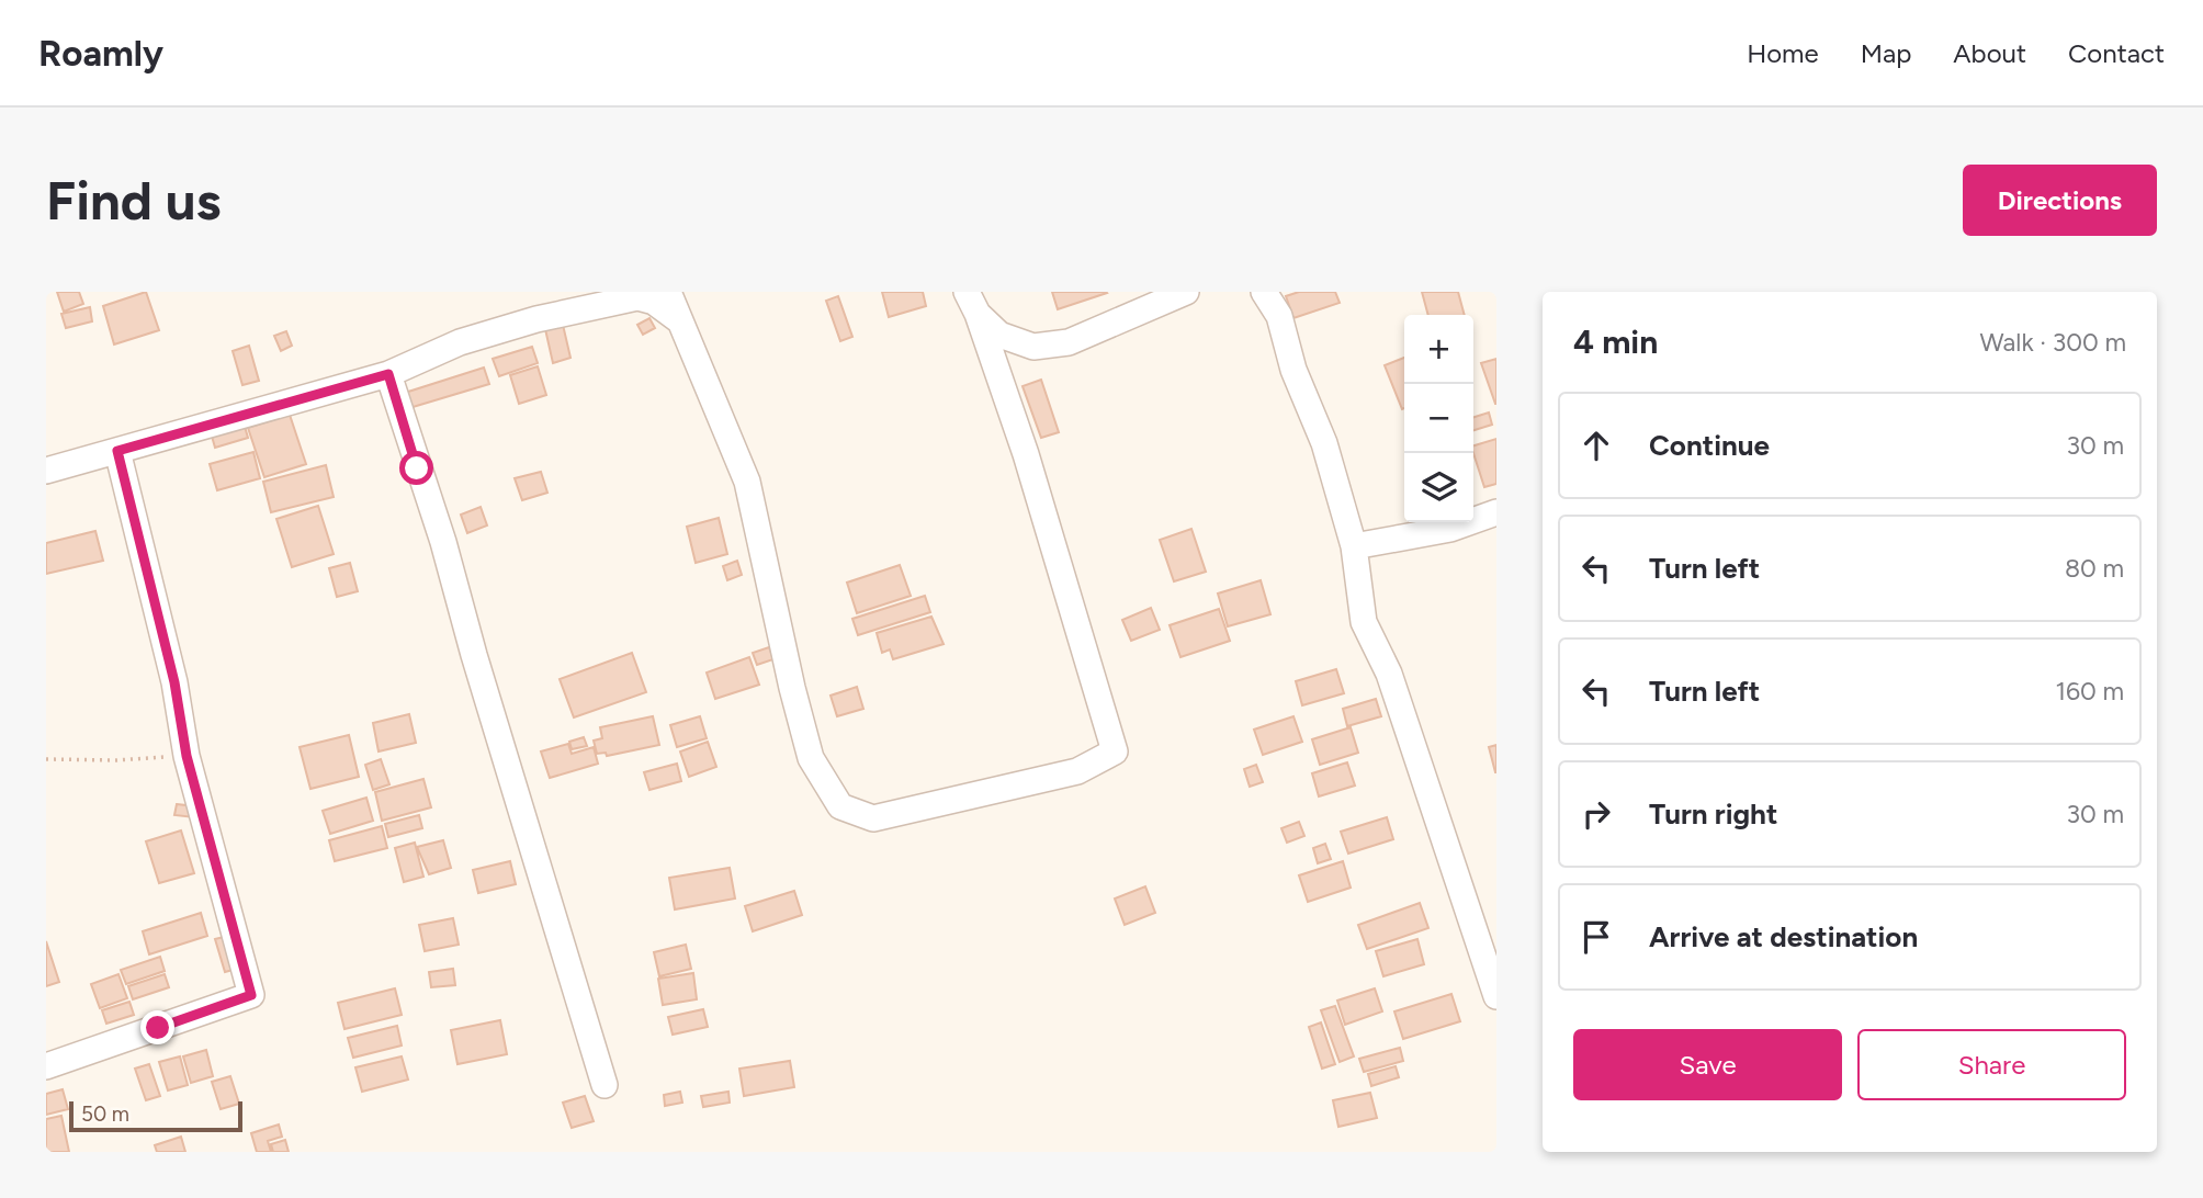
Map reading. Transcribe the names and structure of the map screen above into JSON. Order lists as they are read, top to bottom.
{
  "scale_bar": "50 m",
  "page": {
    "header": "Roamly",
    "nav": [
      "Home",
      "Map",
      "About",
      "Contact"
    ],
    "buttons": [
      "Directions",
      ["Save", "Share"]
    ],
    "title": "Find us",
    "heading": ["4 min", "Walk · 300 m"],
    "map_buttons": ["+", "−"],
    "list": [
      ["Continue", "30 m"],
      ["Turn left", "80 m"],
      ["Turn left", "160 m"],
      ["Turn right", "30 m"],
      "Arrive at destination"
    ],
    "scale": "50 m"
  }
}
